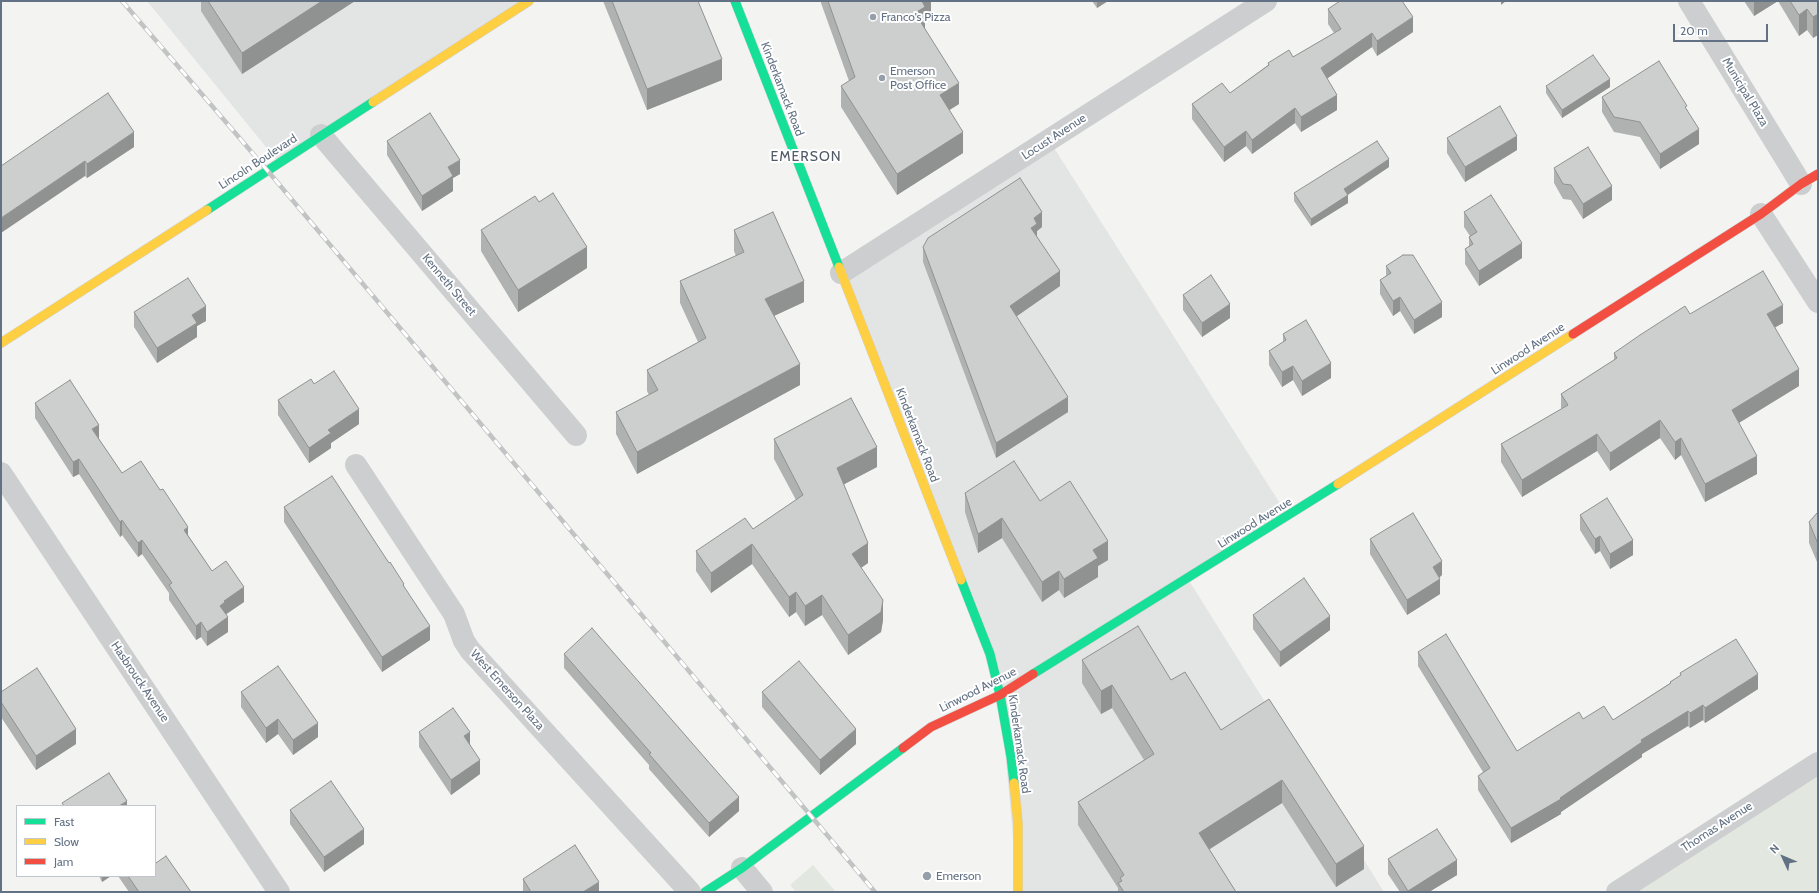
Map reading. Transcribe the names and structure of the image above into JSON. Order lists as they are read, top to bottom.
{
  "streets": {
    "street": [
      "Kinderkamack Road",
      "Municipal Plaza",
      "Locust Avenue",
      "Lincoln Boulevard",
      "Kenneth Street",
      "Linwood Avenue",
      "Hasbrouck Avenue",
      "West Emerson Plaza",
      "Thomas Avenue"
    ]
  },
  "crossings": [
    ["Kinderkamack Road", "Locust Avenue"],
    ["Kinderkamack Road", "Linwood Avenue"],
    ["Municipal Plaza", "Linwood Avenue"],
    ["Lincoln Boulevard", "Kenneth Street"]
  ],
  "districts": ["EMERSON"],
  "places": ["Franco's Pizza", "Emerson Post Office", "Emerson"],
  "legend": ["Fast", "Slow", "Jam"],
  "scale_bar": "20 m",
  "north": "top left"
}
